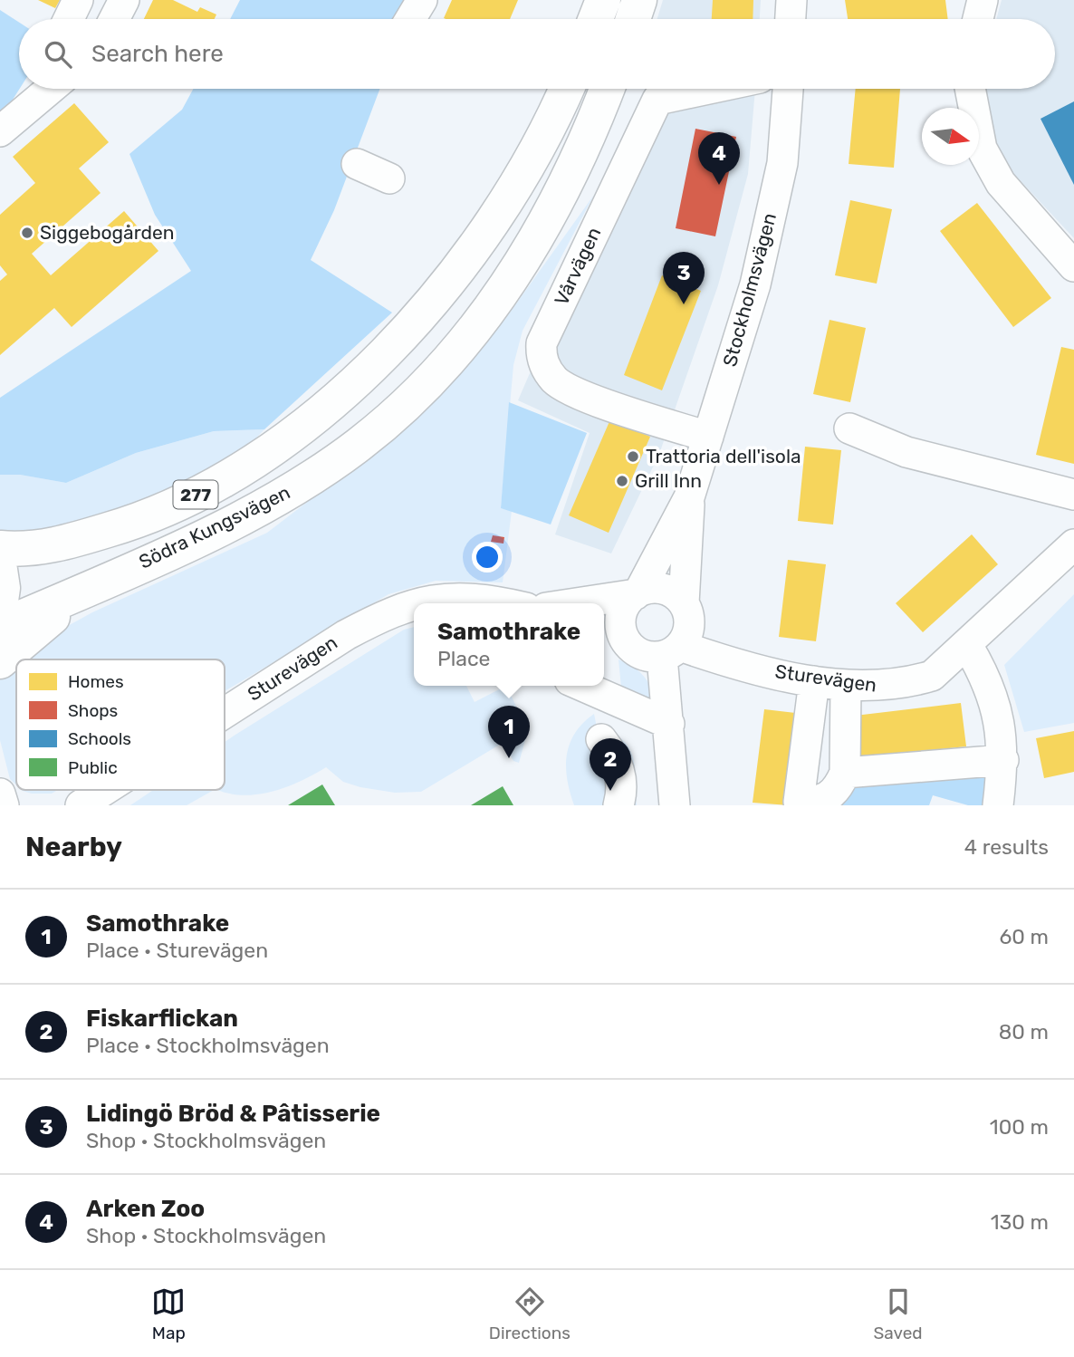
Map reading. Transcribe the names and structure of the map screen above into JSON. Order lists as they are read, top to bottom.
{
  "streets": {
    "main road": ["277", "Södra Kungsvägen"],
    "street": ["Vårvägen", "Stockholmsvägen", "Sturevägen"]
  },
  "crossings": [
    ["Vårvägen", "Stockholmsvägen"],
    ["Stockholmsvägen", "Sturevägen"]
  ],
  "places": ["Siggebogården", "Trattoria dell'isola", "Grill Inn"],
  "legend": [
    "Homes",
    "Shops",
    "Schools",
    "Public"
  ],
  "north": "right",
  "page": {
    "search": "Search here",
    "pins": [
      "4",
      "3",
      "1",
      "2"
    ],
    "popup": ["Samothrake", "Place"],
    "heading": ["Nearby", "4 results"],
    "list": [
      {
        "mark": "1",
        "name": "Samothrake",
        "note": "Place · Sturevägen",
        "value": "60 m"
      },
      {
        "mark": "2",
        "name": "Fiskarflickan",
        "note": "Place · Stockholmsvägen",
        "value": "80 m"
      },
      {
        "mark": "3",
        "name": "Lidingö Bröd & Pâtisserie",
        "note": "Shop · Stockholmsvägen",
        "value": "100 m"
      },
      {
        "mark": "4",
        "name": "Arken Zoo",
        "note": "Shop · Stockholmsvägen",
        "value": "130 m"
      }
    ],
    "nav": ["Map", "Directions", "Saved"]
  }
}
